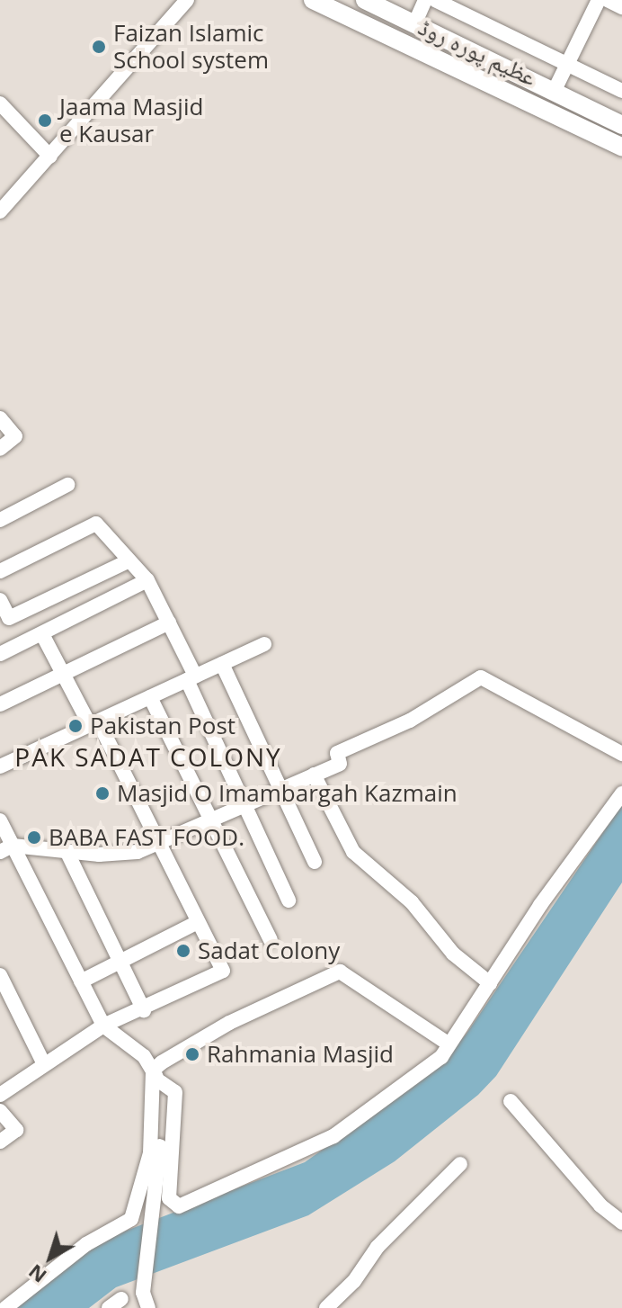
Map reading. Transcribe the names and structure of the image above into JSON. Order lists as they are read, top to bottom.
{
  "streets": {
    "main road": ["عظیم پورہ روڈ"]
  },
  "districts": ["PAK SADAT COLONY"],
  "places": [
    "Faizan Islamic School system",
    "Jaama Masjid e Kausar",
    "Pakistan Post",
    "Masjid O Imambargah Kazmain",
    "BABA FAST FOOD.",
    "Sadat Colony",
    "Rahmania Masjid"
  ],
  "north": "bottom left"
}
